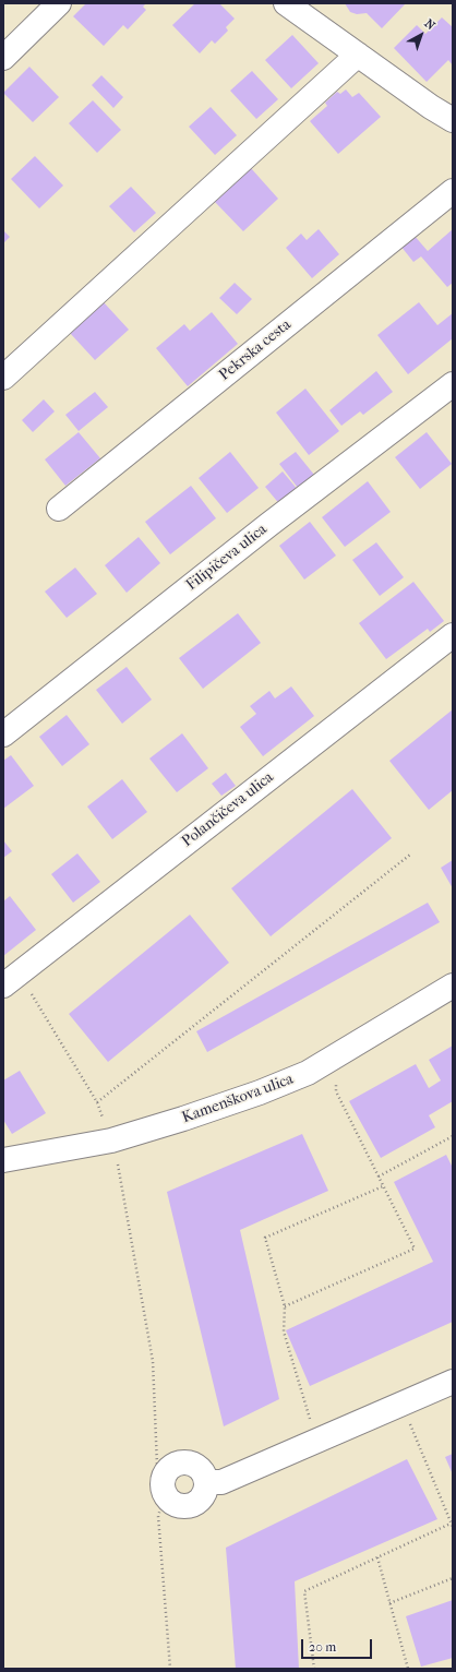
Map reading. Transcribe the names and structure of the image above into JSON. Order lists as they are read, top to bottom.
{
  "streets": {
    "street": [
      "Pekrska cesta",
      "Filipičeva ulica",
      "Polančičeva ulica",
      "Kamenškova ulica"
    ]
  },
  "scale_bar": "20 m",
  "north": "top right"
}
